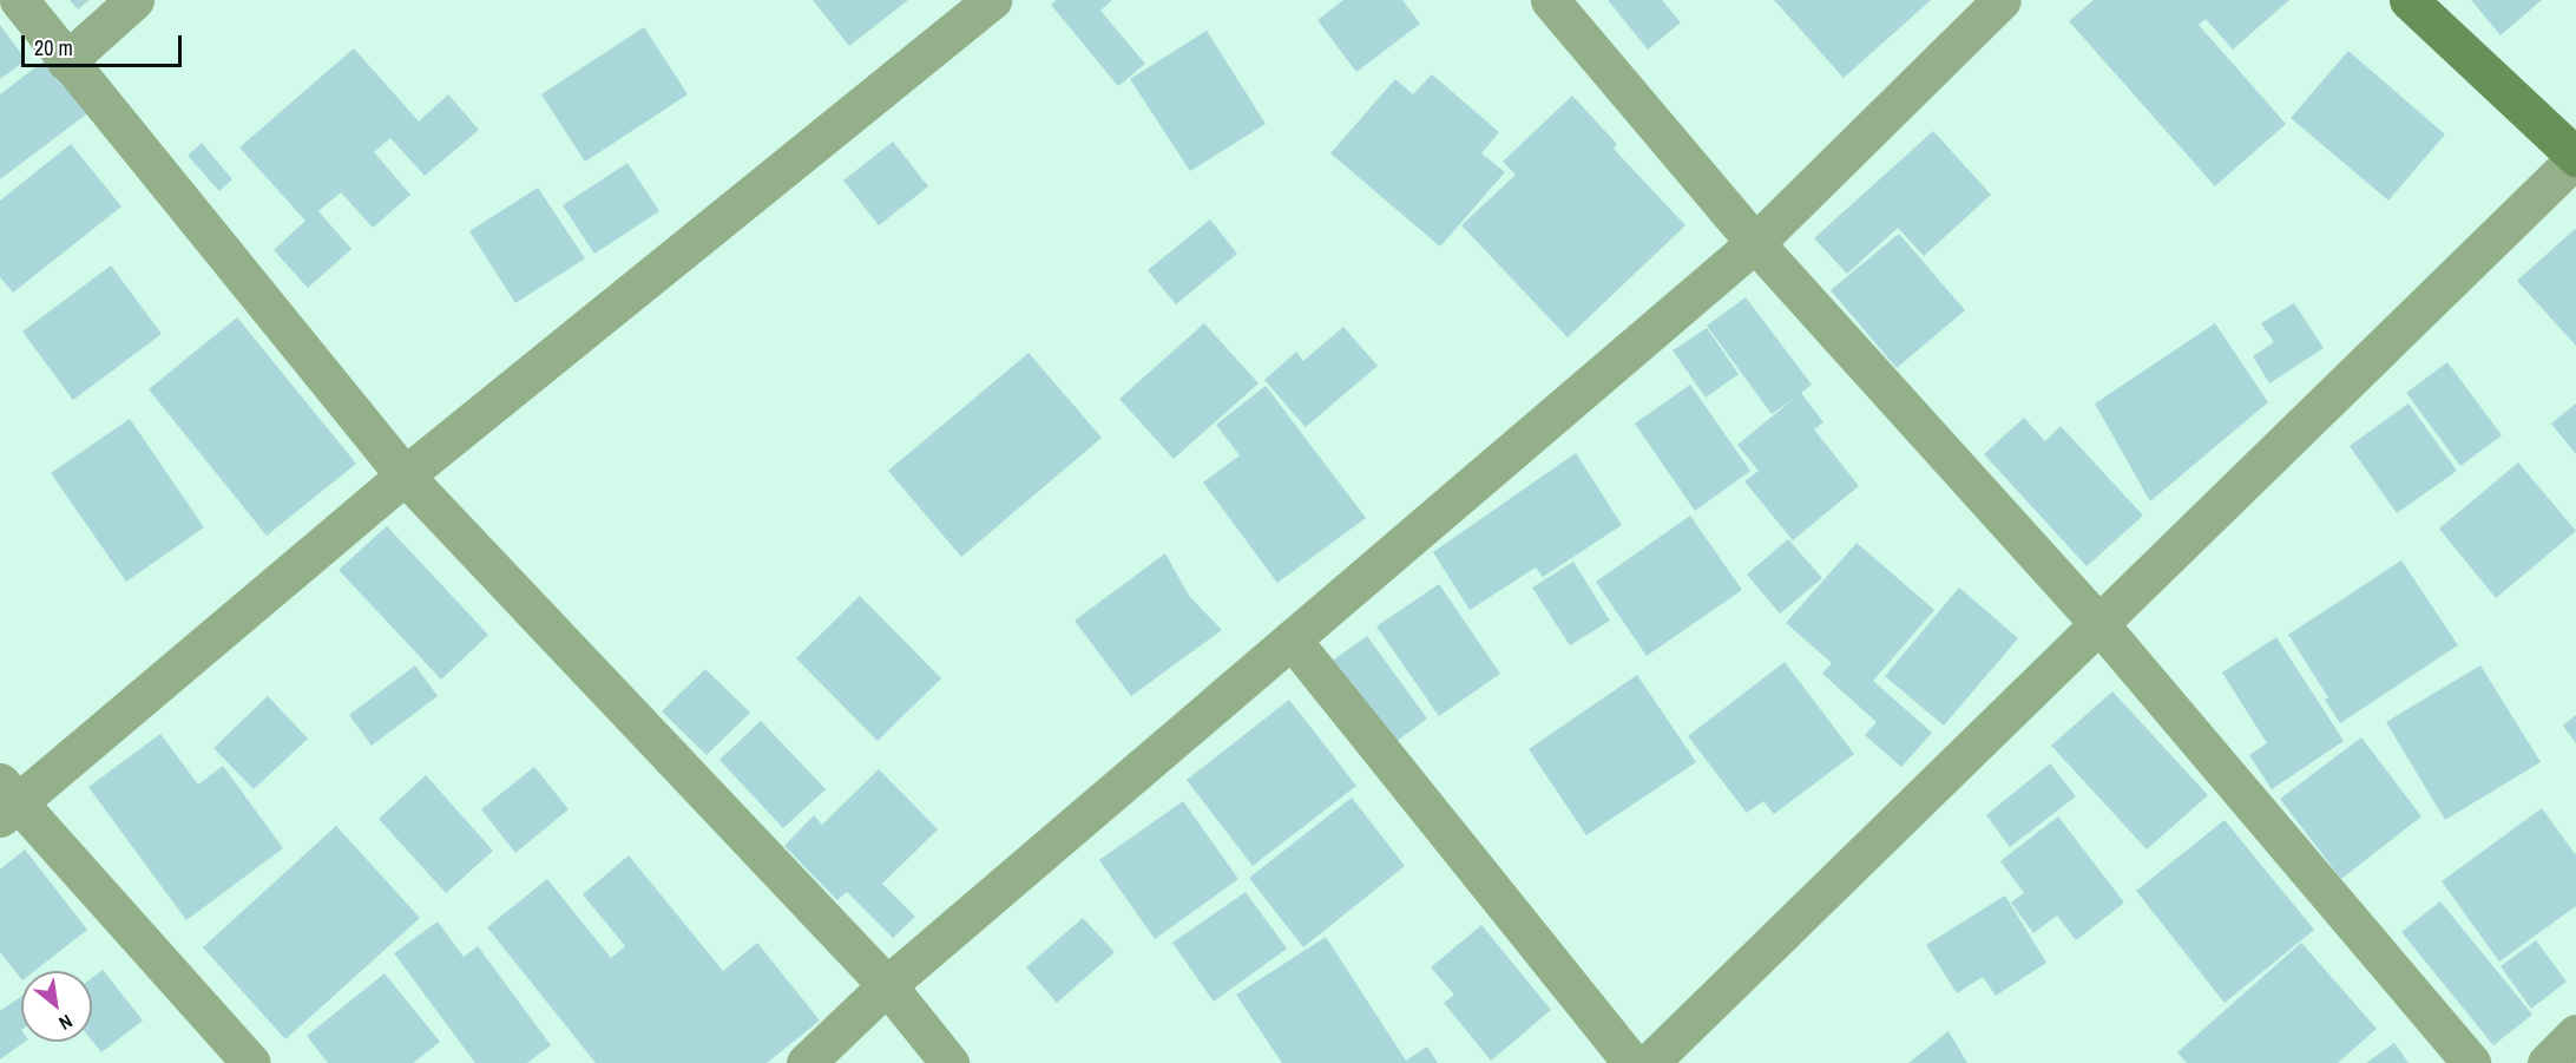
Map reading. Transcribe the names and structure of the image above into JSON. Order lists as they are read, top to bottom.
{
  "scale_bar": "20 m",
  "north": "bottom right"
}
